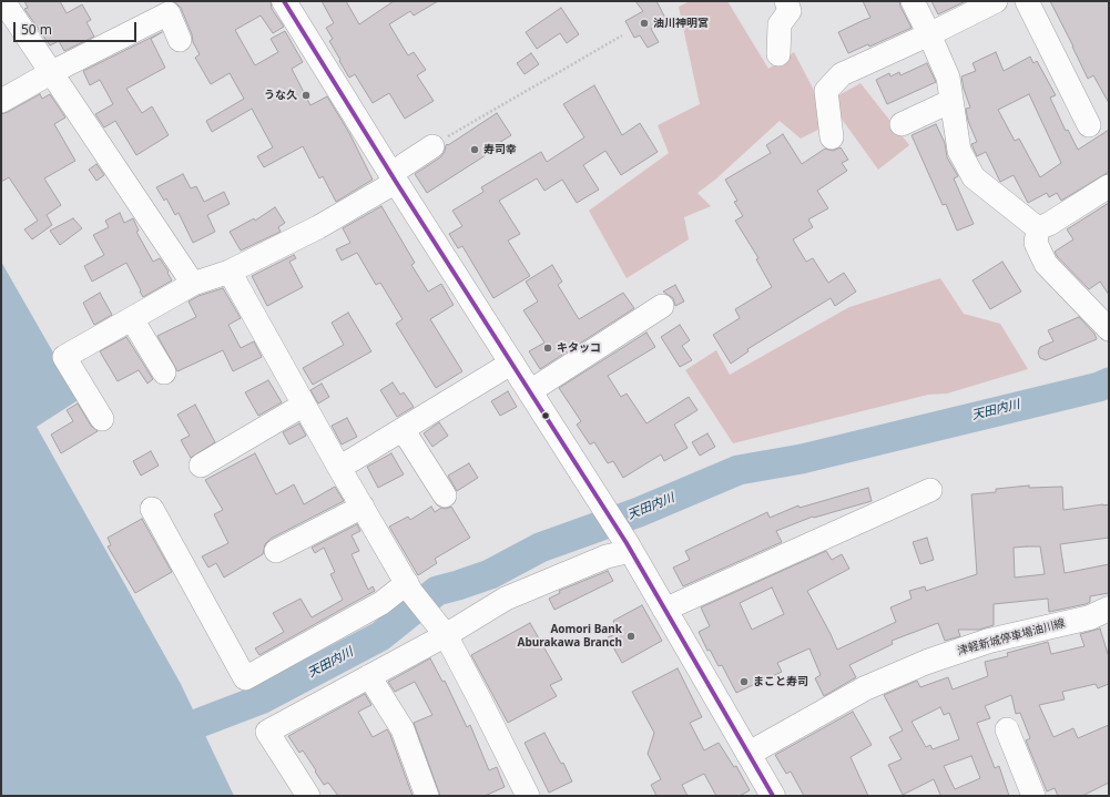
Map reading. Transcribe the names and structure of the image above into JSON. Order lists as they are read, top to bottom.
{
  "streets": {
    "main road": ["津軽新城停車場油川線"]
  },
  "water": ["天田内川"],
  "places": [
    "油川神明宮",
    "うな久",
    "寿司幸",
    "キタッコ",
    "Aomori Bank Aburakawa Branch",
    "まこと寿司"
  ],
  "scale_bar": "50 m"
}
